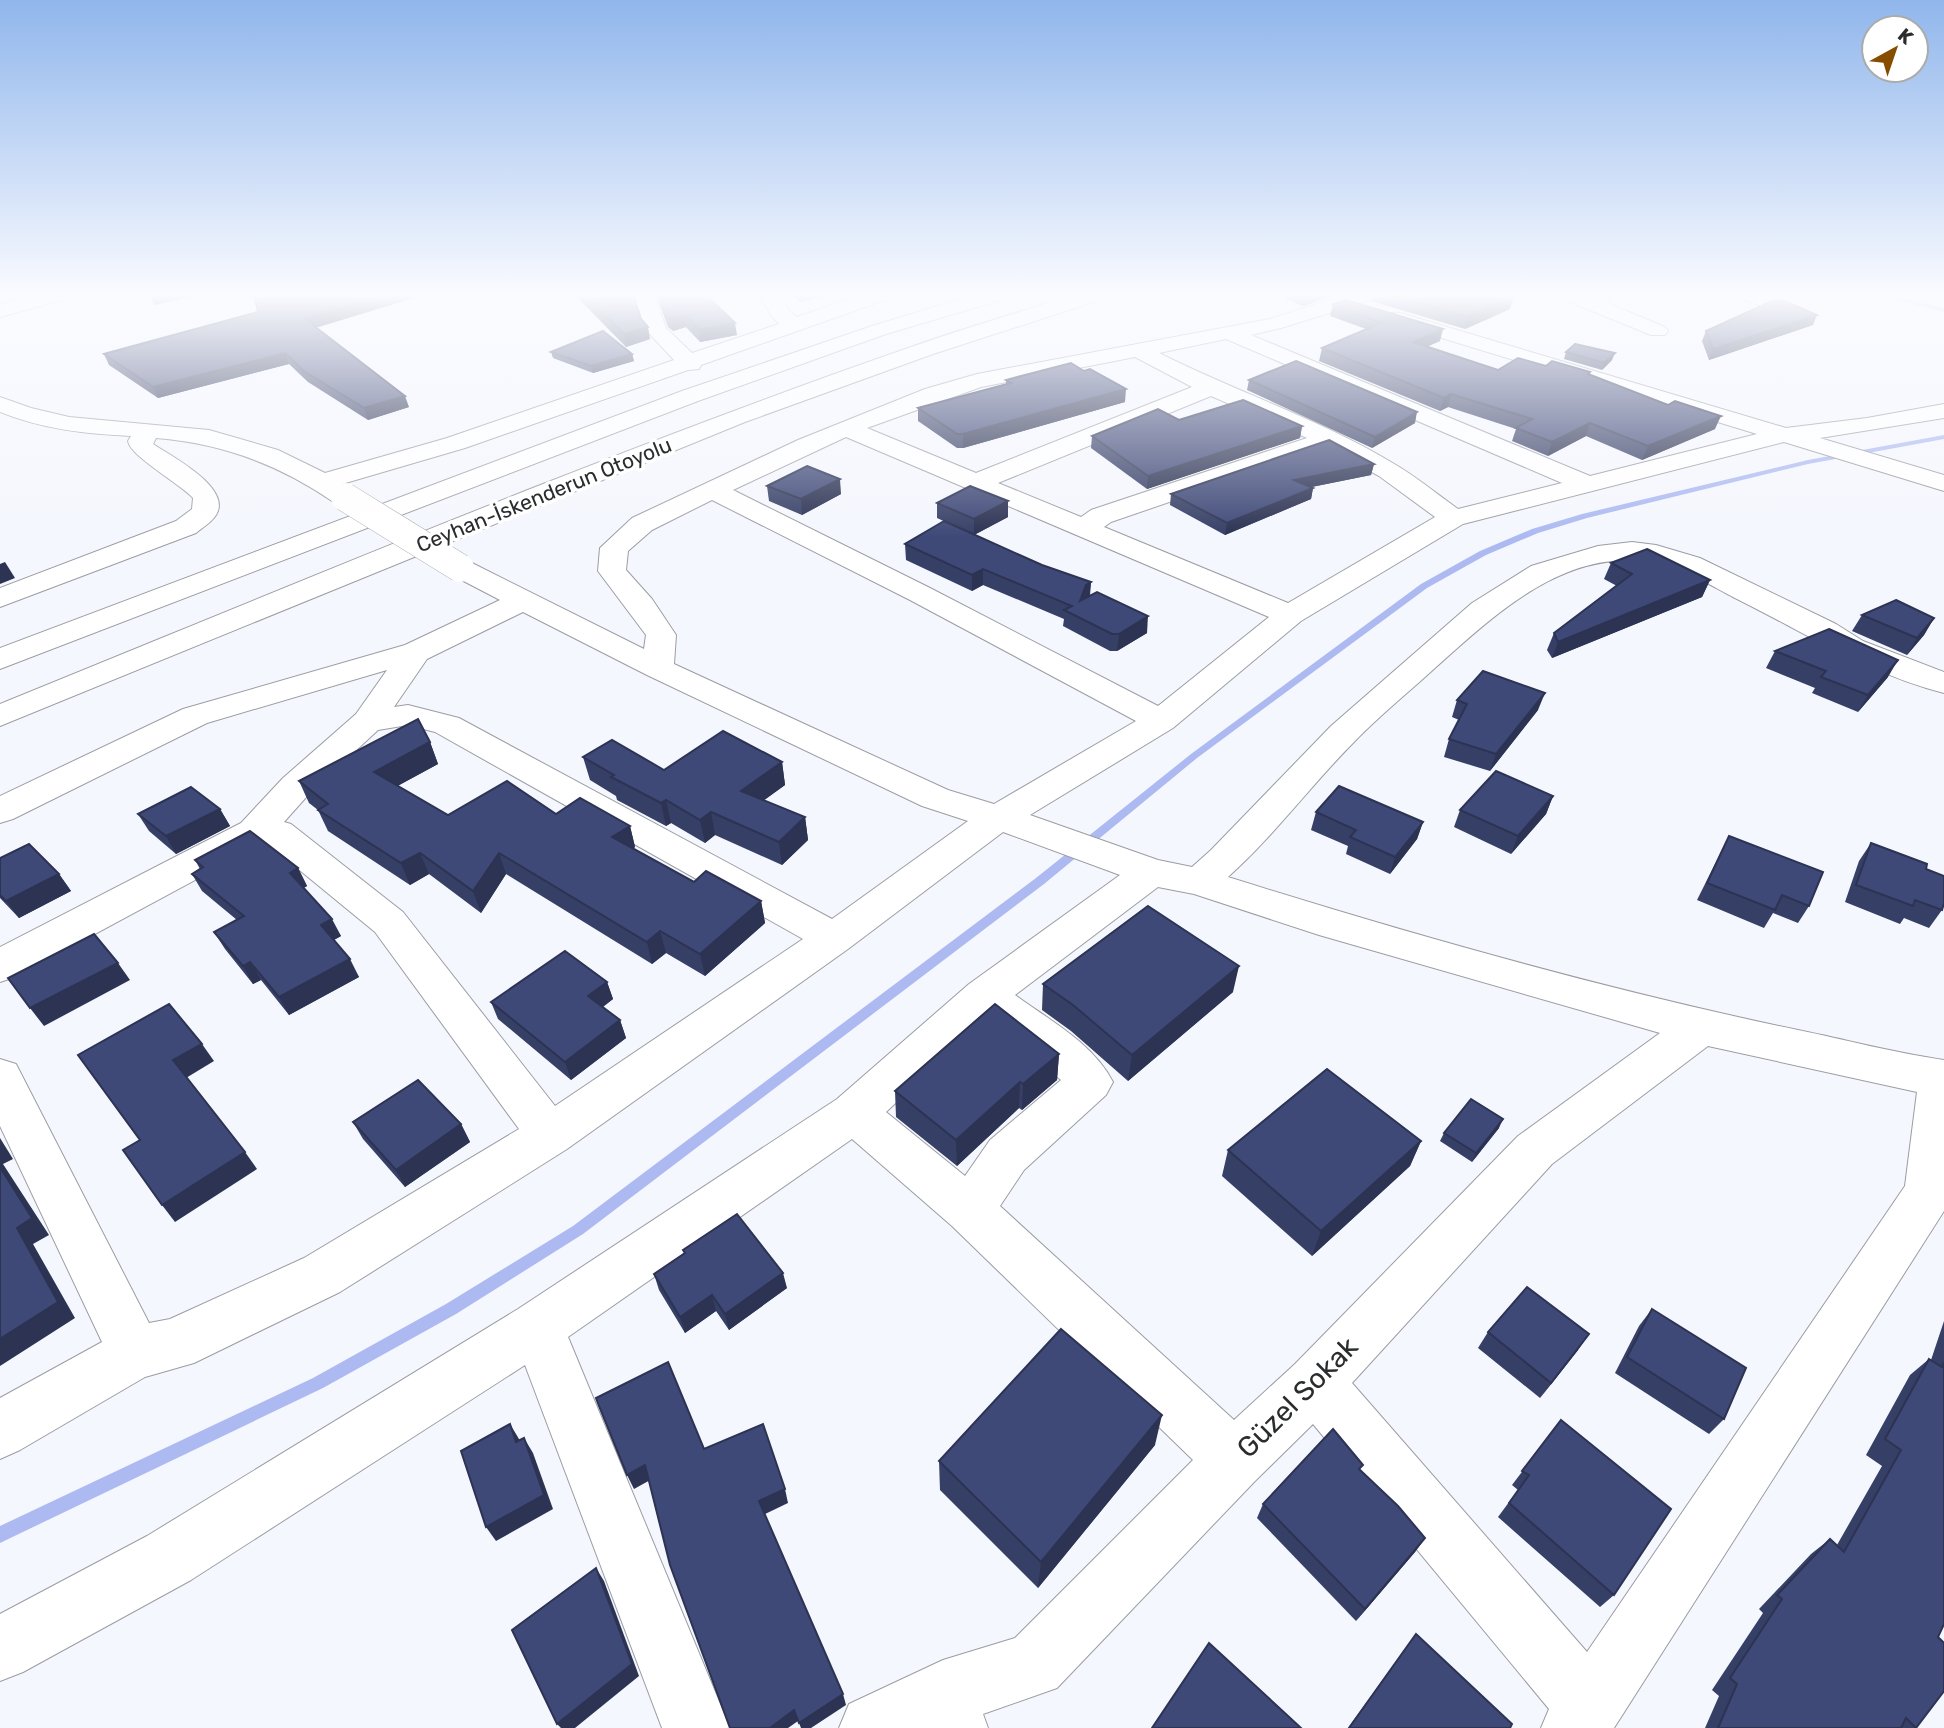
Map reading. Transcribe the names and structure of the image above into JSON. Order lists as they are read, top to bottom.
{
  "streets": {
    "main road": ["Ceyhan-İskenderun Otoyolu", "Güzel Sokak"]
  },
  "north": "top right"
}
